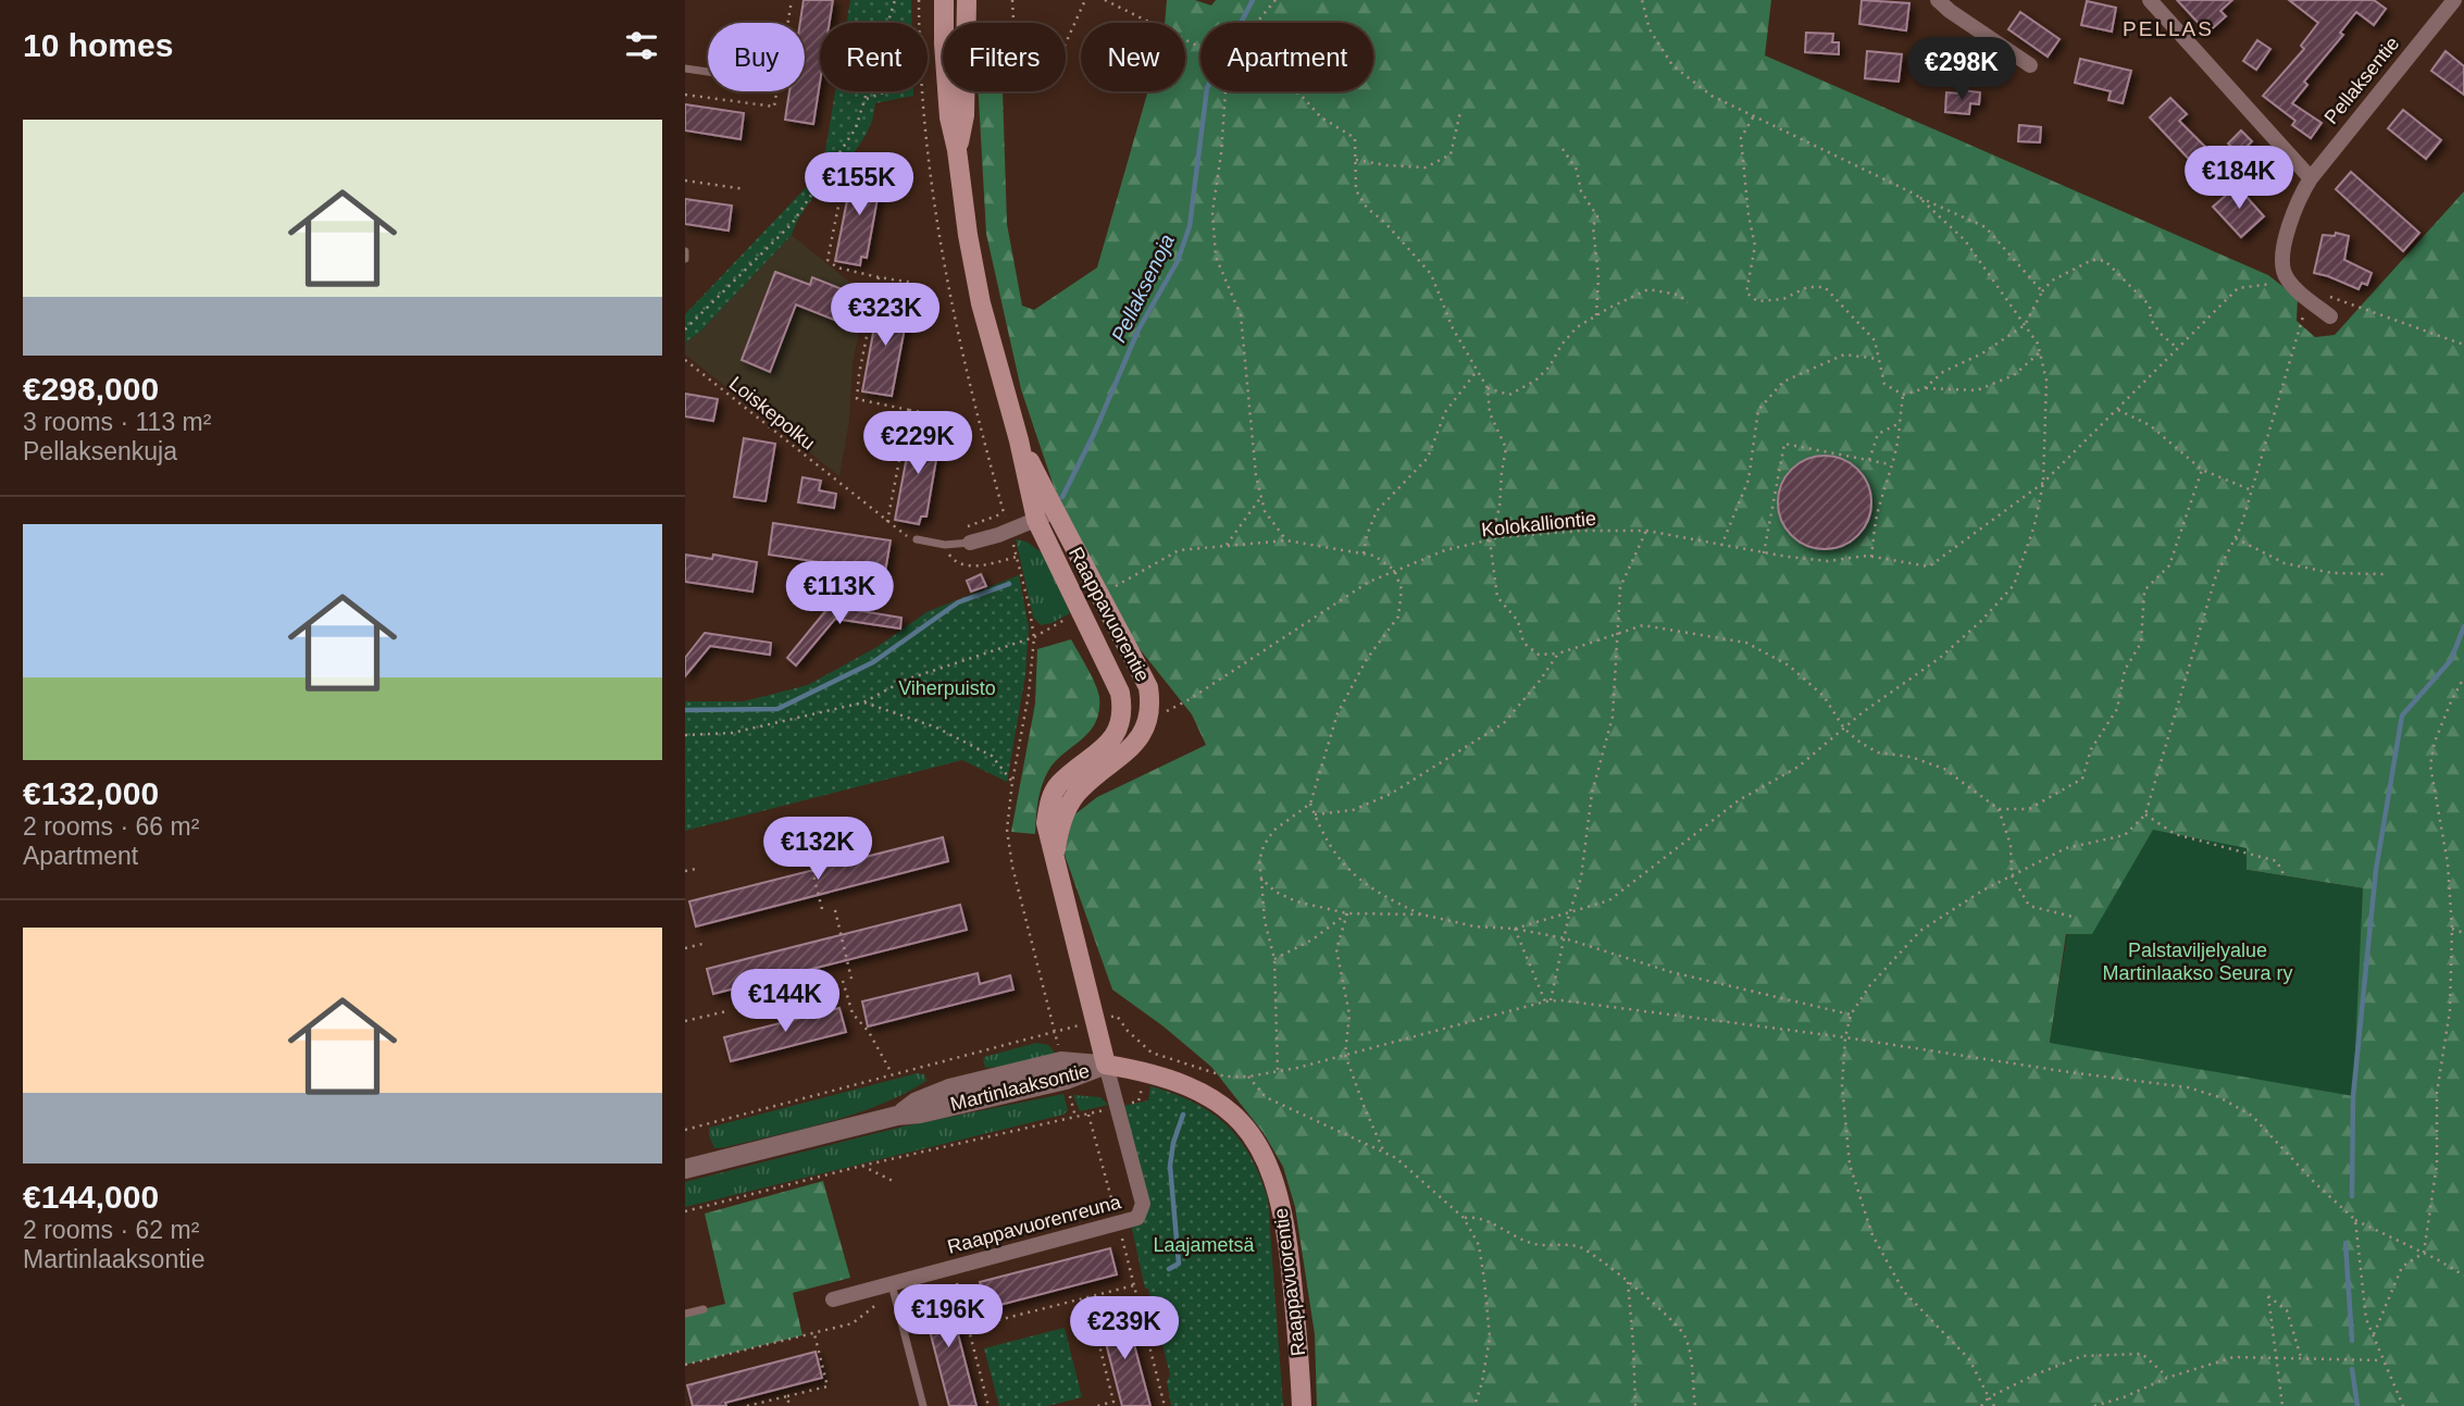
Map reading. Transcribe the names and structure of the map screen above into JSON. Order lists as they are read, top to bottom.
{
  "streets": {
    "main road": ["Raappavuorentie"],
    "street": ["Pellaksentie", "Martinlaaksontie", "Raappavuorenreuna"],
    "path": ["Loiskepolku", "Kolokalliontie"]
  },
  "crossings": [
    ["Pellaksentie", "Kolokalliontie"],
    ["Kolokalliontie", "Raappavuorentie"],
    ["Raappavuorentie", "Martinlaaksontie"],
    ["Raappavuorentie", "Raappavuorenreuna"],
    ["Martinlaaksontie", "Raappavuorenreuna"]
  ],
  "districts": ["PELLAS"],
  "water": ["Pellaksenoja"],
  "parks": ["Viherpuisto", "Palstaviljelyalue Martinlaakso Seura ry", "Laajametsä"],
  "page": {
    "heading": "10 homes",
    "chip": [
      "Buy",
      "Rent",
      "Filters",
      "New",
      "Apartment"
    ],
    "price": [
      "€298K",
      "€184K",
      "€155K",
      "€323K",
      "€229K",
      "€113K",
      "€132K",
      "€144K",
      "€196K",
      "€239K"
    ],
    "list": [
      {
        "name": "€298,000",
        "note": "3 rooms · 113 m² · Pellaksenkuja"
      },
      {
        "name": "€132,000",
        "note": "2 rooms · 66 m² · Apartment"
      },
      {
        "name": "€144,000",
        "note": "2 rooms · 62 m² · Martinlaaksontie"
      }
    ]
  }
}
